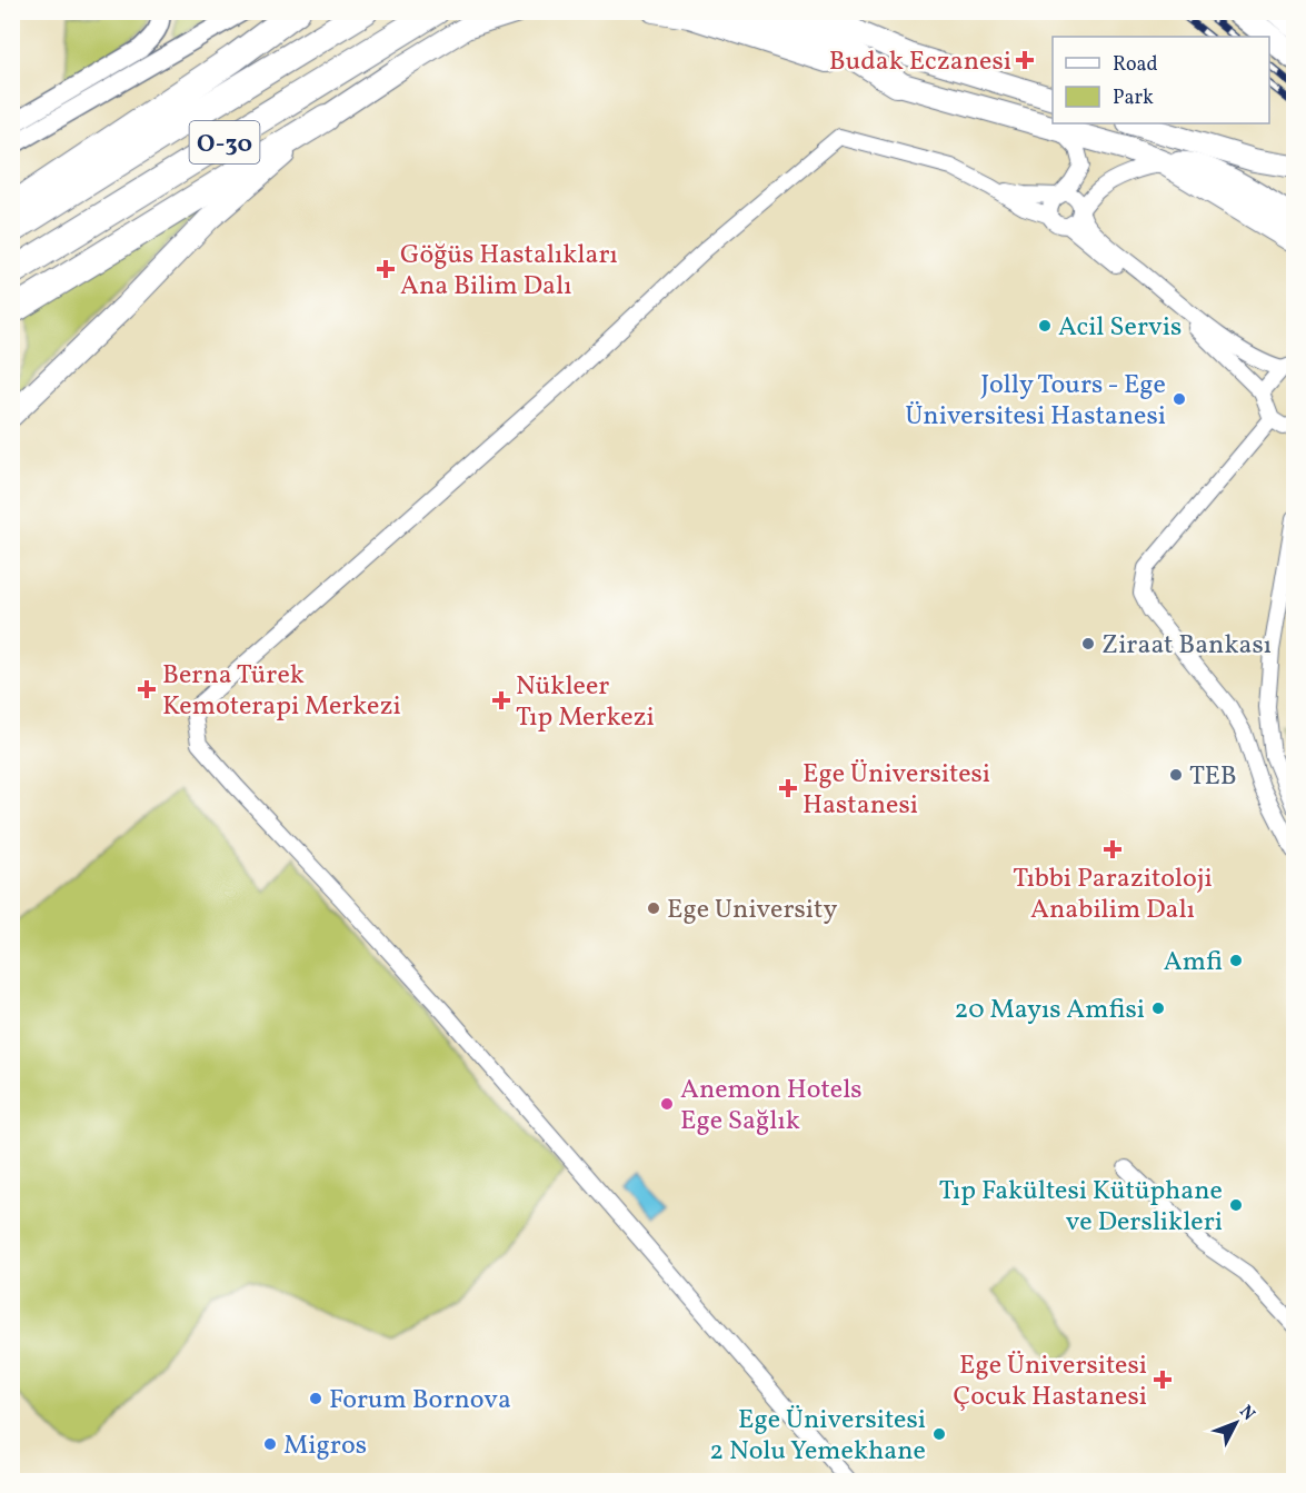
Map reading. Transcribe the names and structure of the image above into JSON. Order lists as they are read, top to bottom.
{
  "streets": {
    "highway": ["O-30"]
  },
  "places": {
    "health": [
      "Budak Eczanesi",
      "Göğüs Hastalıkları Ana Bilim Dalı",
      "Berna Türek Kemoterapi Merkezi",
      "Nükleer Tıp Merkezi",
      "Ege Üniversitesi Hastanesi",
      "Tıbbi Parazitoloji Anabilim Dalı",
      "Ege Üniversitesi Çocuk Hastanesi"
    ],
    "other": [
      "Acil Servis",
      "Jolly Tours - Ege Üniversitesi Hastanesi",
      "Ziraat Bankası",
      "TEB",
      "Ege University",
      "Amfi",
      "20 Mayıs Amfisi",
      "Anemon Hotels Ege Sağlık",
      "Tıp Fakültesi Kütüphane ve Derslikleri",
      "Forum Bornova",
      "Ege Üniversitesi 2 Nolu Yemekhane",
      "Migros"
    ]
  },
  "legend": ["Road", "Park"],
  "north": "top right"
}
